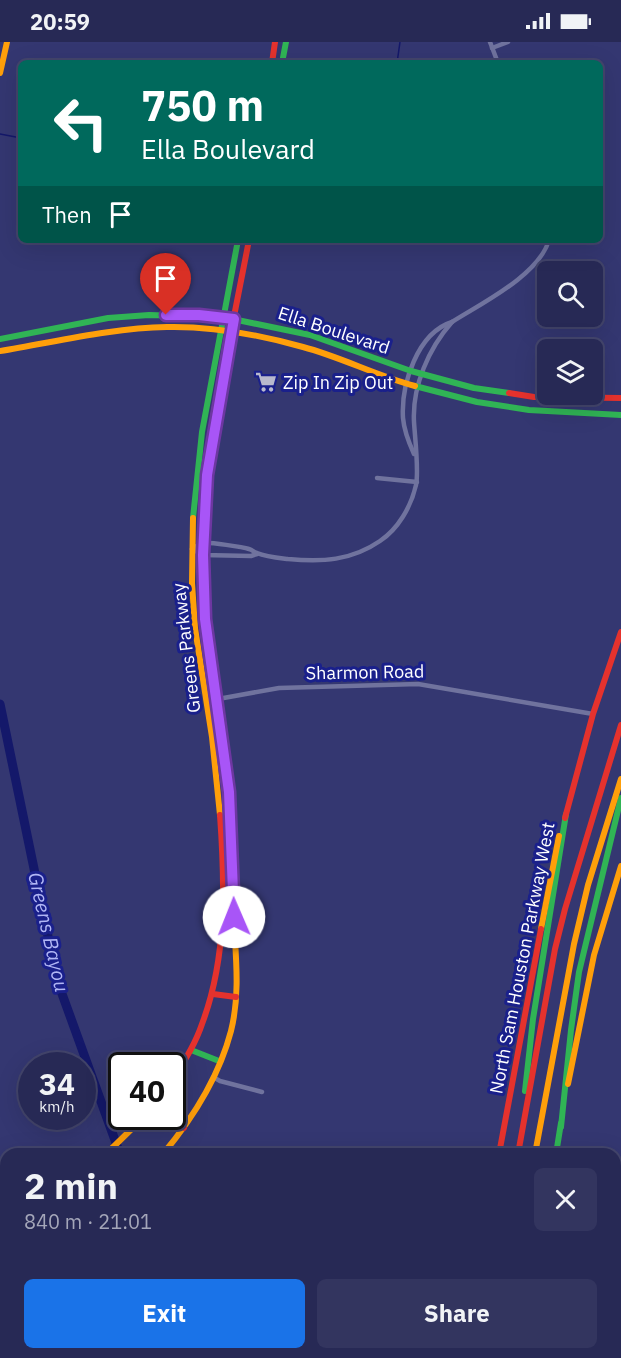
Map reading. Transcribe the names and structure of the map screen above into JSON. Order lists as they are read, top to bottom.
{
  "streets": {
    "main road": ["Ella Boulevard", "Greens Parkway", "North Sam Houston Parkway West"],
    "street": ["Sharmon Road"]
  },
  "crossings": [
    ["Ella Boulevard", "Greens Parkway"],
    ["Greens Parkway", "Sharmon Road"],
    ["Sharmon Road", "North Sam Houston Parkway West"]
  ],
  "water": ["Greens Bayou"],
  "places": {
    "supermarket": ["Zip In Zip Out"]
  },
  "page": {
    "status": "20:59",
    "turn": ["750 m", "Ella Boulevard"],
    "then": "Then",
    "speed": "34 km/h",
    "limit": "40",
    "heading": ["2 min", "840 m · 21:01"],
    "buttons": ["Exit", "Share"]
  }
}
